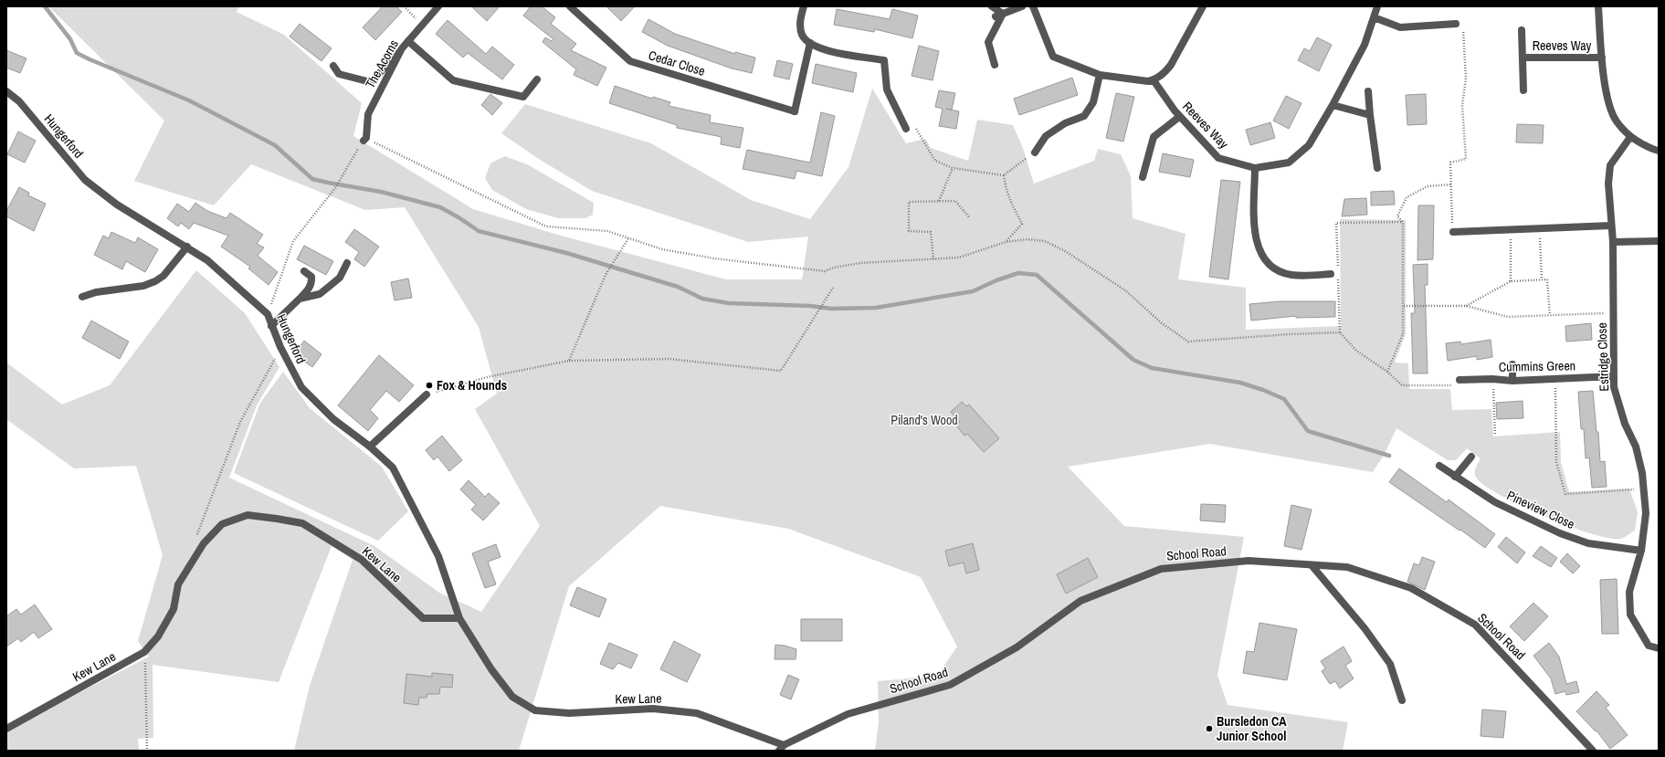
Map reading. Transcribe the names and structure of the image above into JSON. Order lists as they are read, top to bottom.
{
  "streets": {
    "street": [
      "Reeves Way",
      "Cedar Close",
      "The Acorns",
      "Hungerford",
      "Estridge Close",
      "Cummins Green",
      "Pineview Close",
      "School Road",
      "Kew Lane"
    ]
  },
  "crossings": [
    ["Reeves Way", "Estridge Close"],
    ["Hungerford", "Kew Lane"],
    ["Estridge Close", "Cummins Green"],
    ["Estridge Close", "Pineview Close"],
    ["School Road", "Kew Lane"]
  ],
  "parks": ["Piland's Wood"],
  "places": ["Fox & Hounds", "Bursledon CA Junior School"]
}
